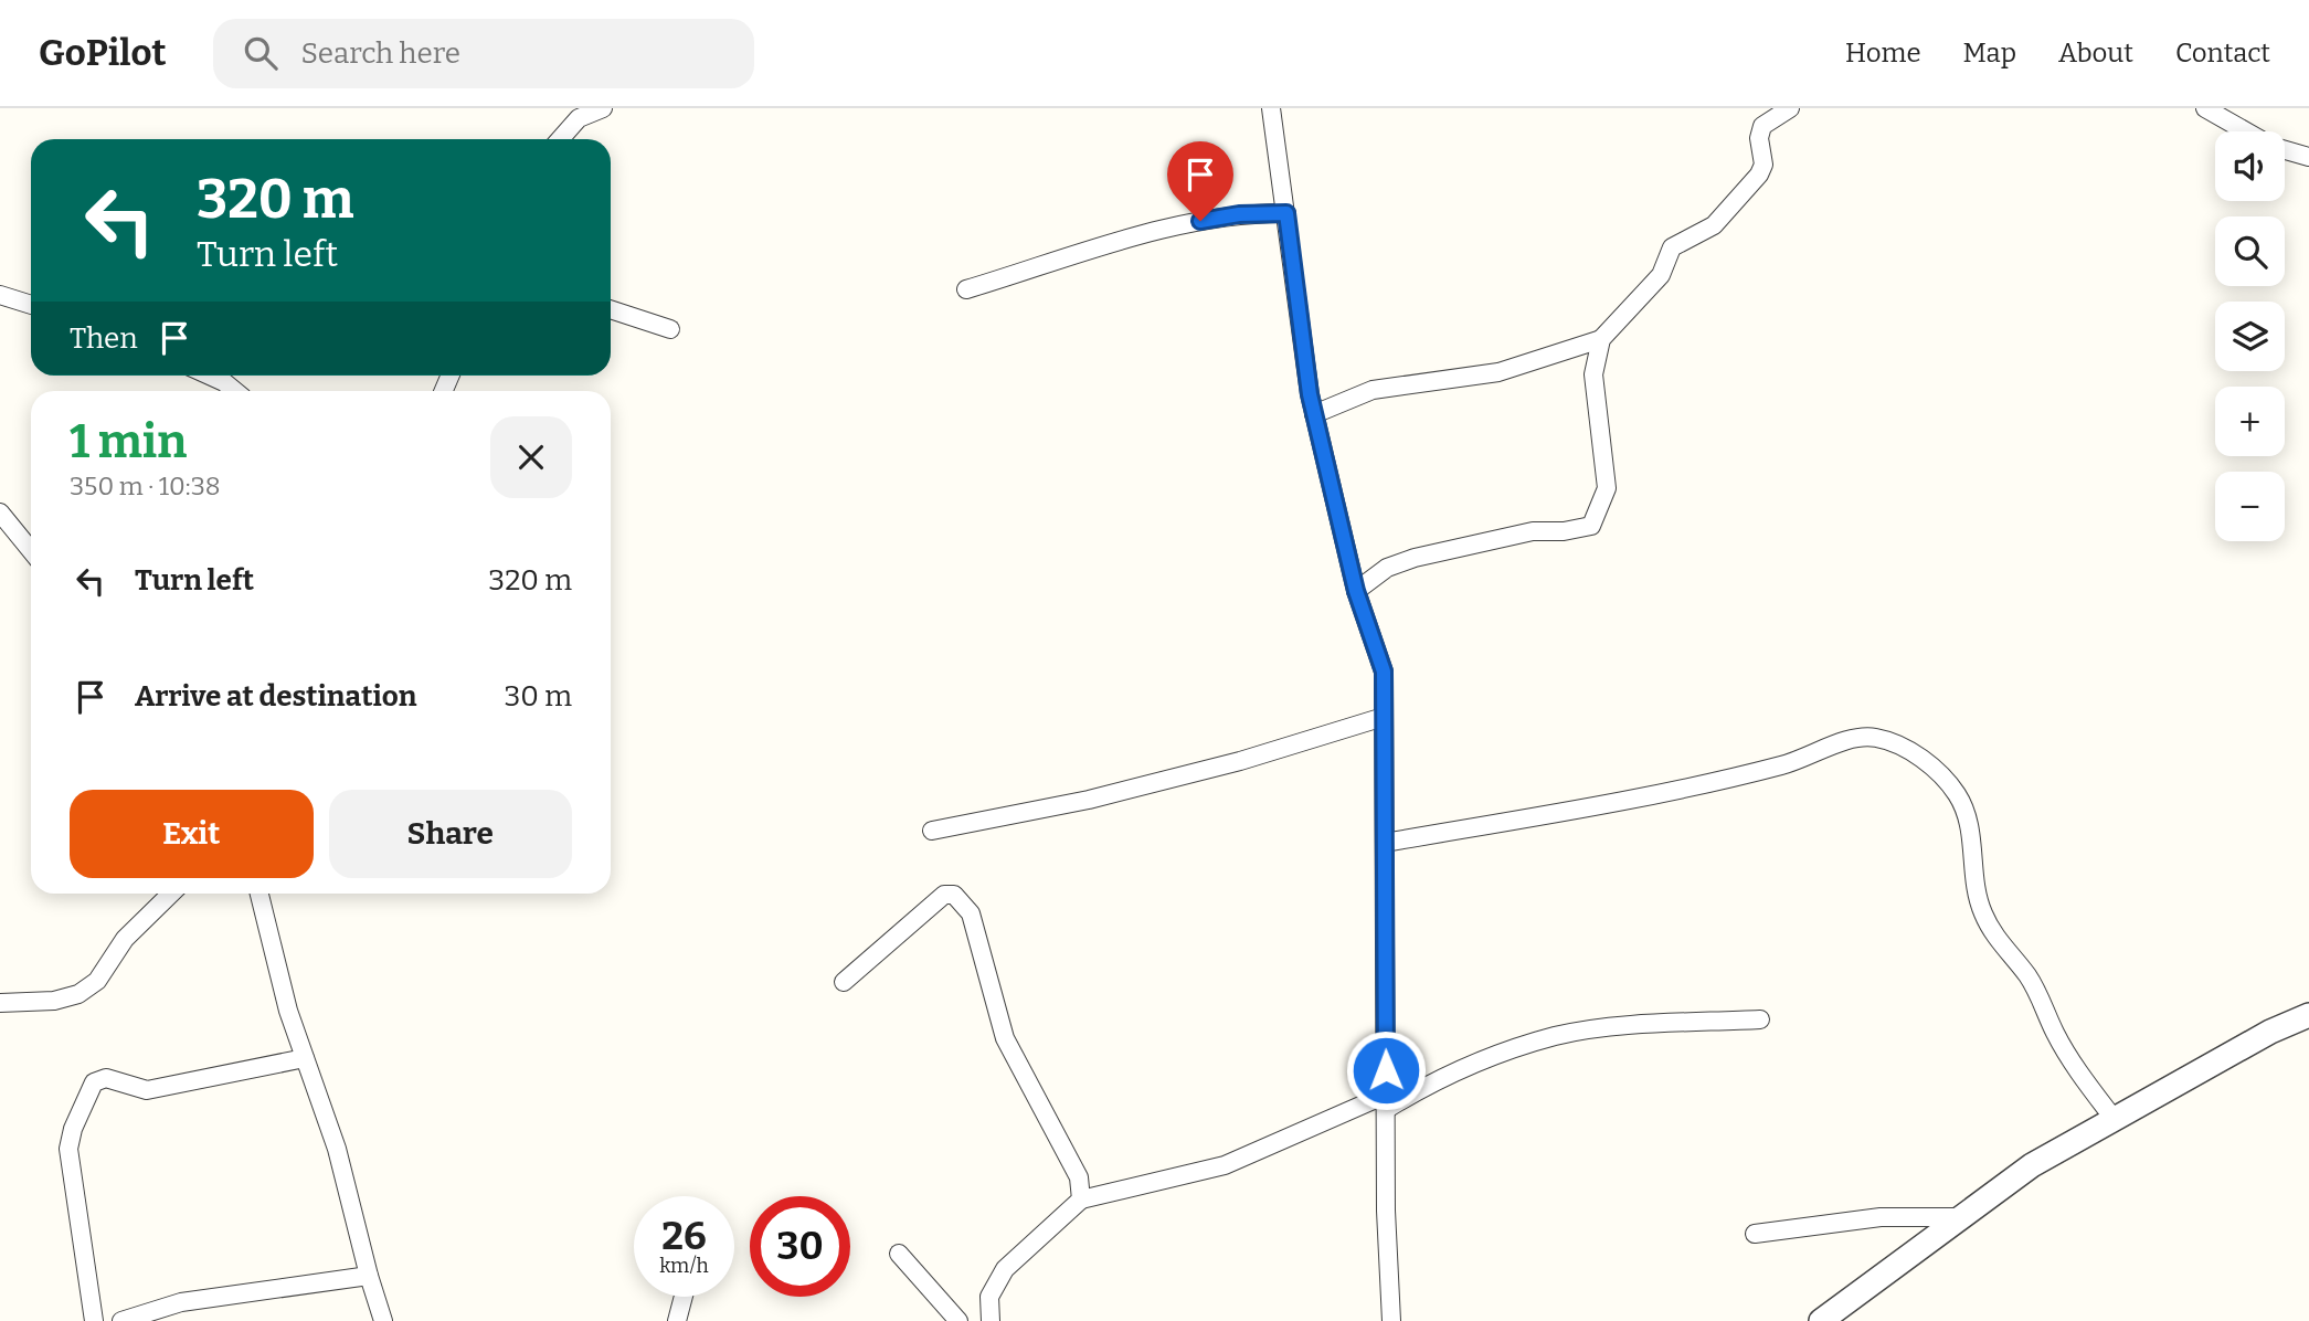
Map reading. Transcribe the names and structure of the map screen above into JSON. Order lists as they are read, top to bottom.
{
  "page": {
    "header": "GoPilot",
    "search": "Search here",
    "nav": [
      "Home",
      "Map",
      "About",
      "Contact"
    ],
    "map_buttons": ["+", "−"],
    "turn": ["320 m", "Turn left"],
    "then": "Then",
    "heading": ["1 min", "350 m · 10:38"],
    "list": [
      {
        "name": "Turn left",
        "value": "320 m"
      },
      {
        "name": "Arrive at destination",
        "value": "30 m"
      }
    ],
    "buttons": ["Exit", "Share"],
    "speed": "26 km/h",
    "limit": "30"
  }
}
